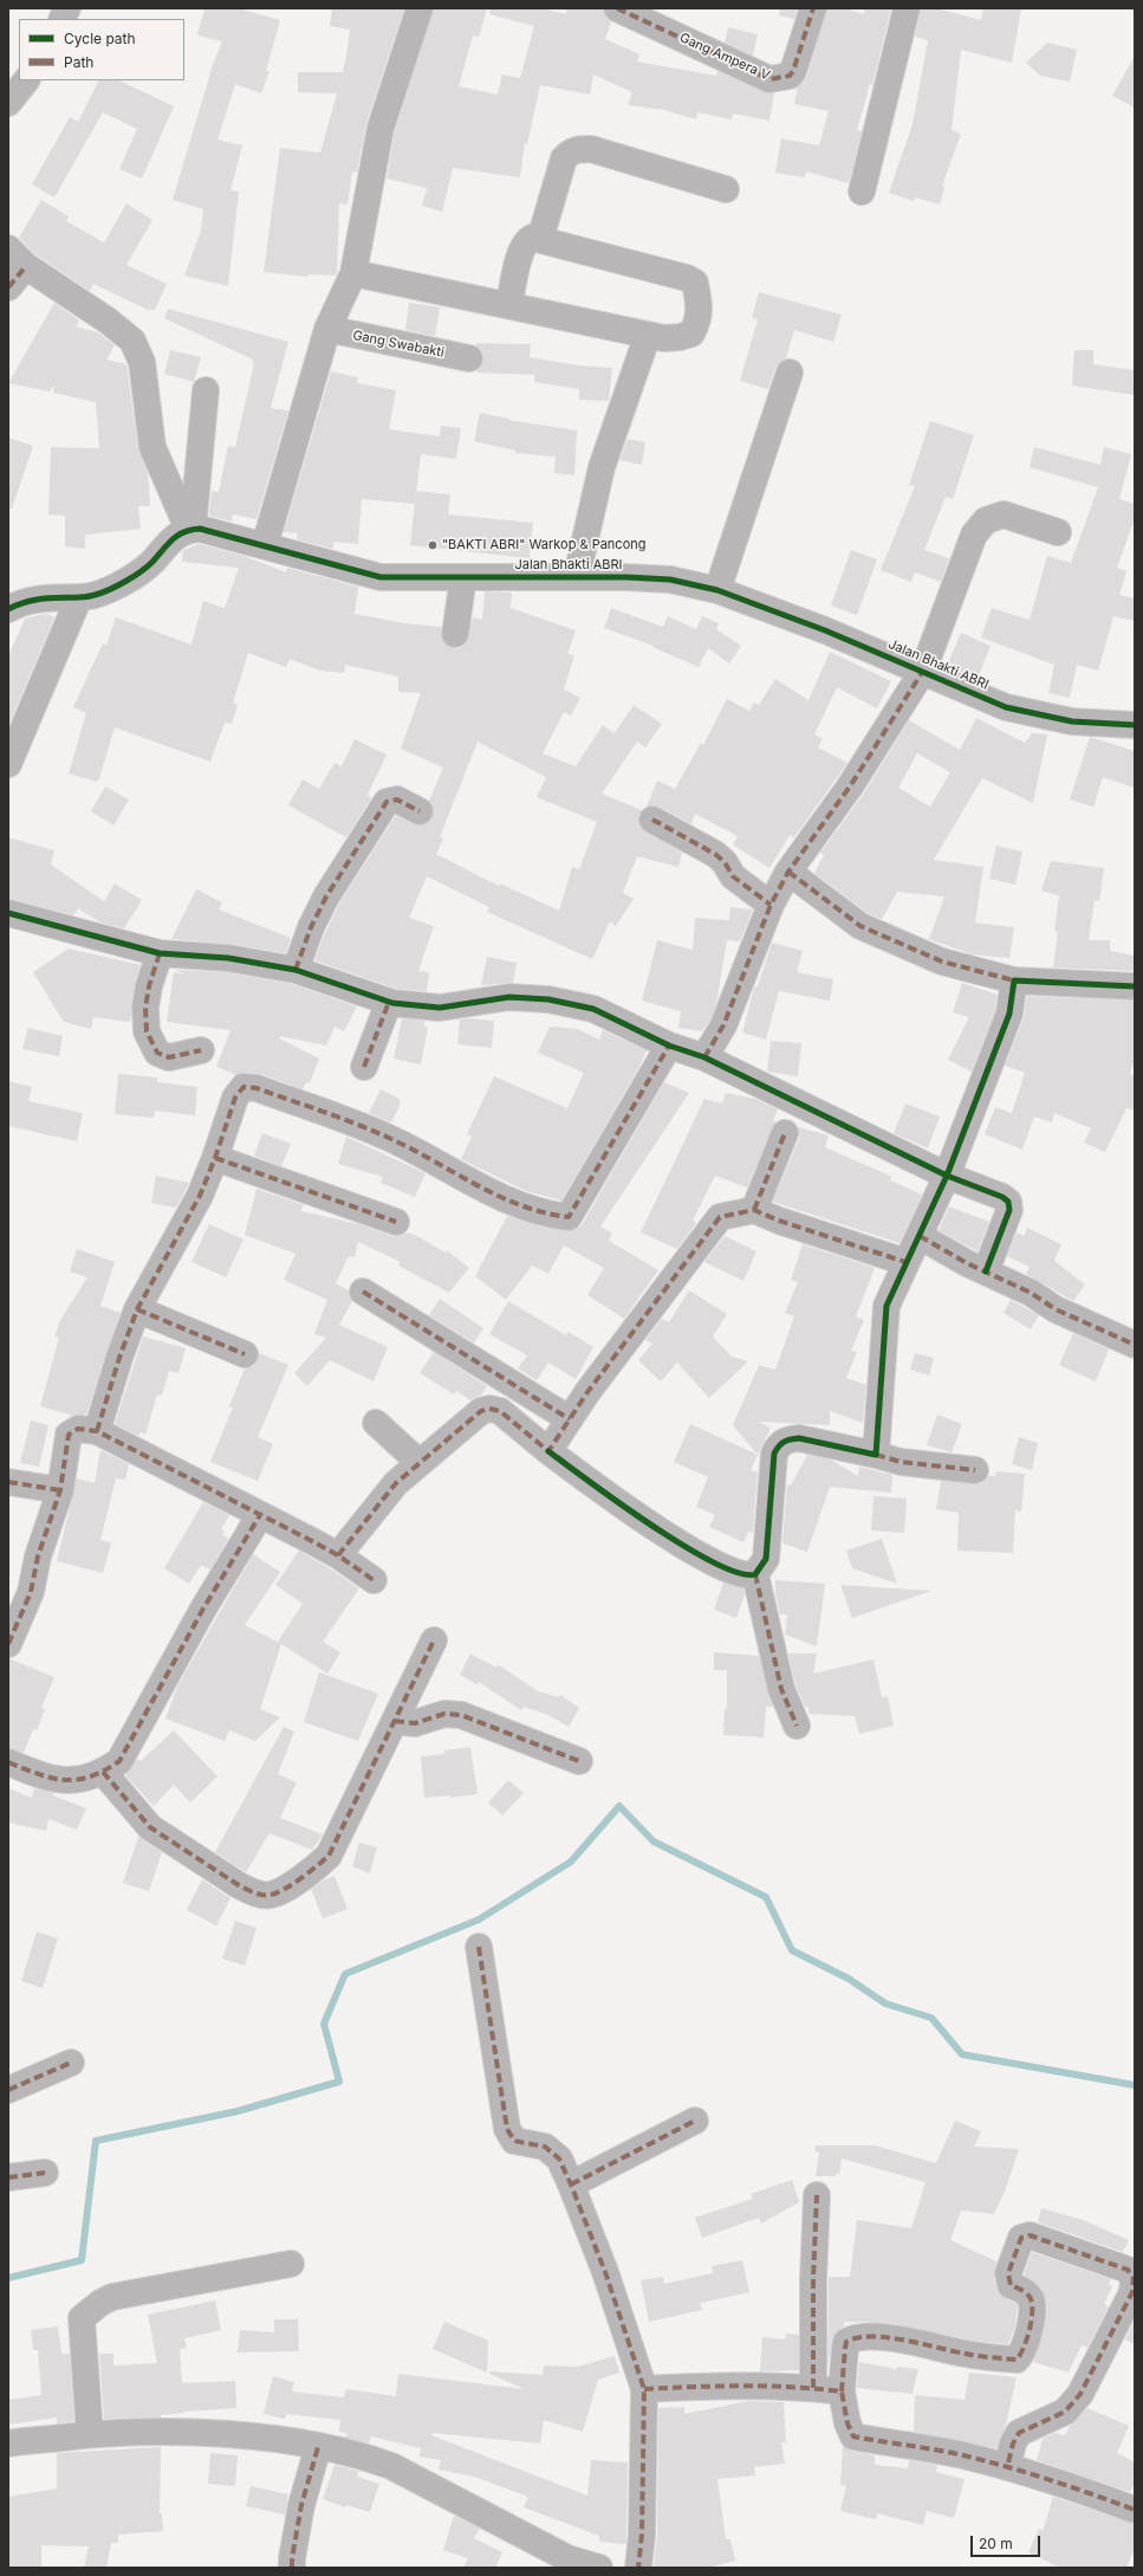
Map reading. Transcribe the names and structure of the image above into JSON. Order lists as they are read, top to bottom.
{
  "streets": {
    "street": ["Gang Ampera V", "Gang Swabakti", "Jalan Bhakti ABRI"]
  },
  "places": ["\"BAKTI ABRI\" Warkop & Pancong"],
  "legend": ["Cycle path", "Path"],
  "scale_bar": "20 m"
}
